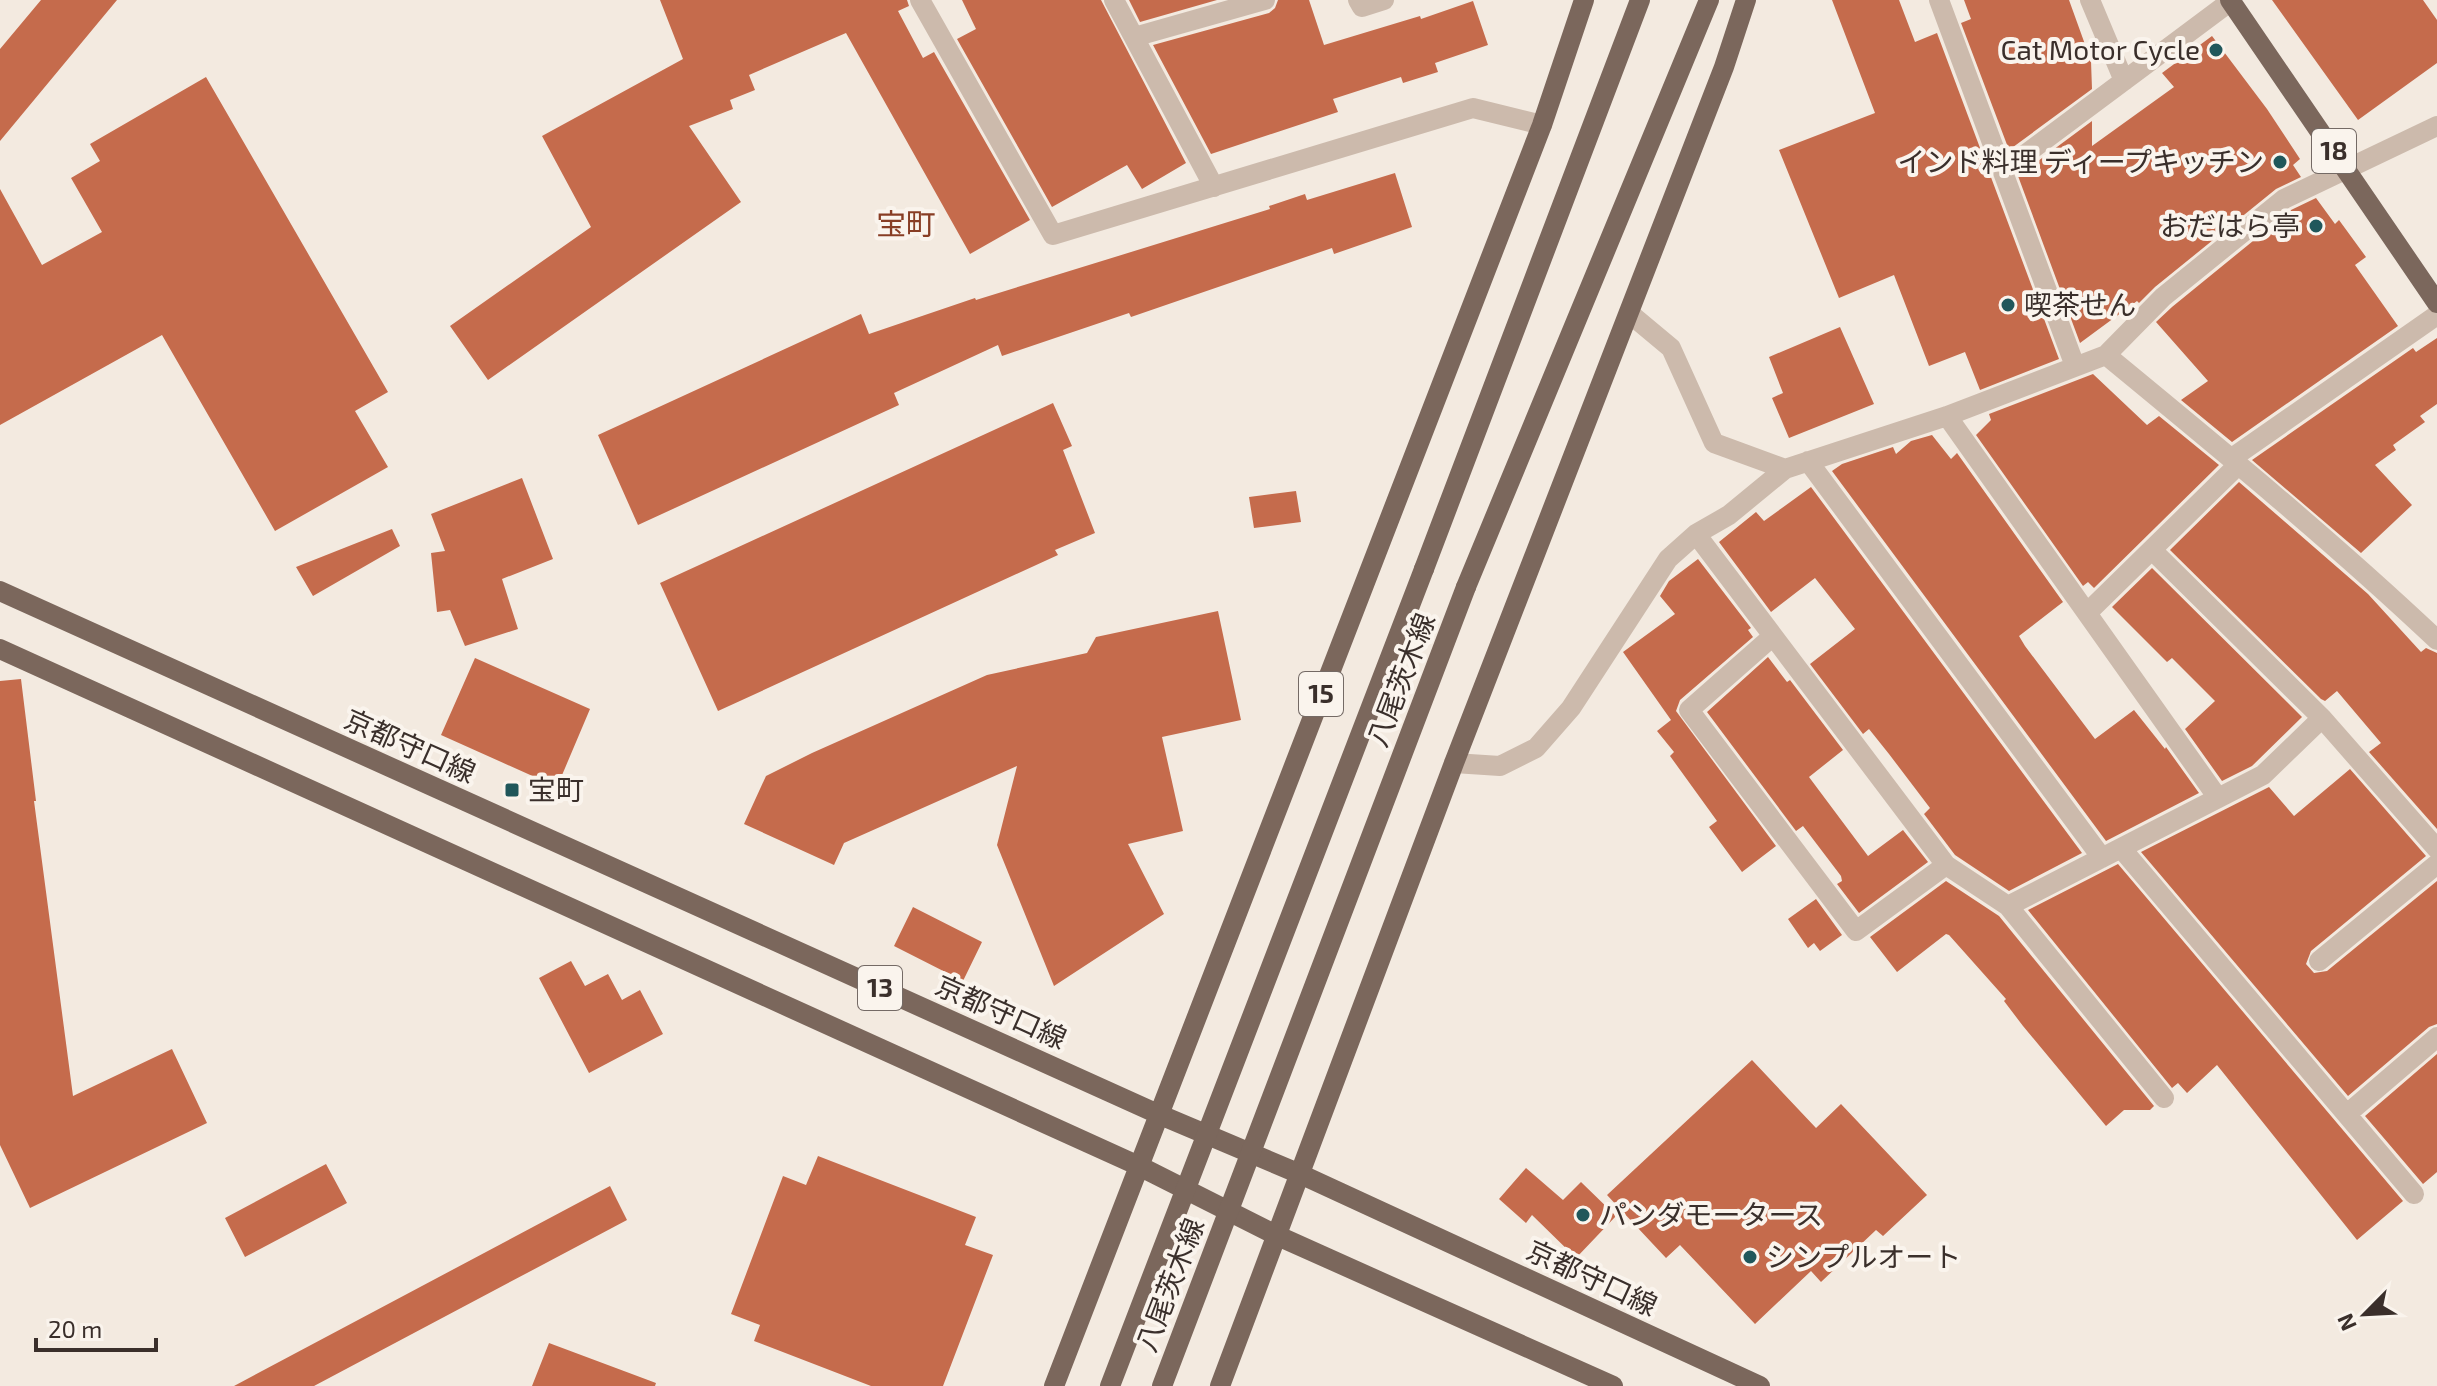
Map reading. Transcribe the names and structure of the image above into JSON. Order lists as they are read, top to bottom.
{
  "streets": {
    "main road": [
      "18",
      "八尾茨木線",
      "15",
      "京都守口線",
      "13"
    ]
  },
  "crossings": [
    ["15", "京都守口線"],
    ["15", "13"]
  ],
  "districts": ["宝町"],
  "places": {
    "other": [
      "Cat Motor Cycle",
      "インド料理 ディープキッチン",
      "おだはら亭",
      "喫茶せん",
      "パンダモータース",
      "シンプルオート"
    ],
    "transit": ["宝町"]
  },
  "scale_bar": "20 m",
  "north": "bottom left"
}
